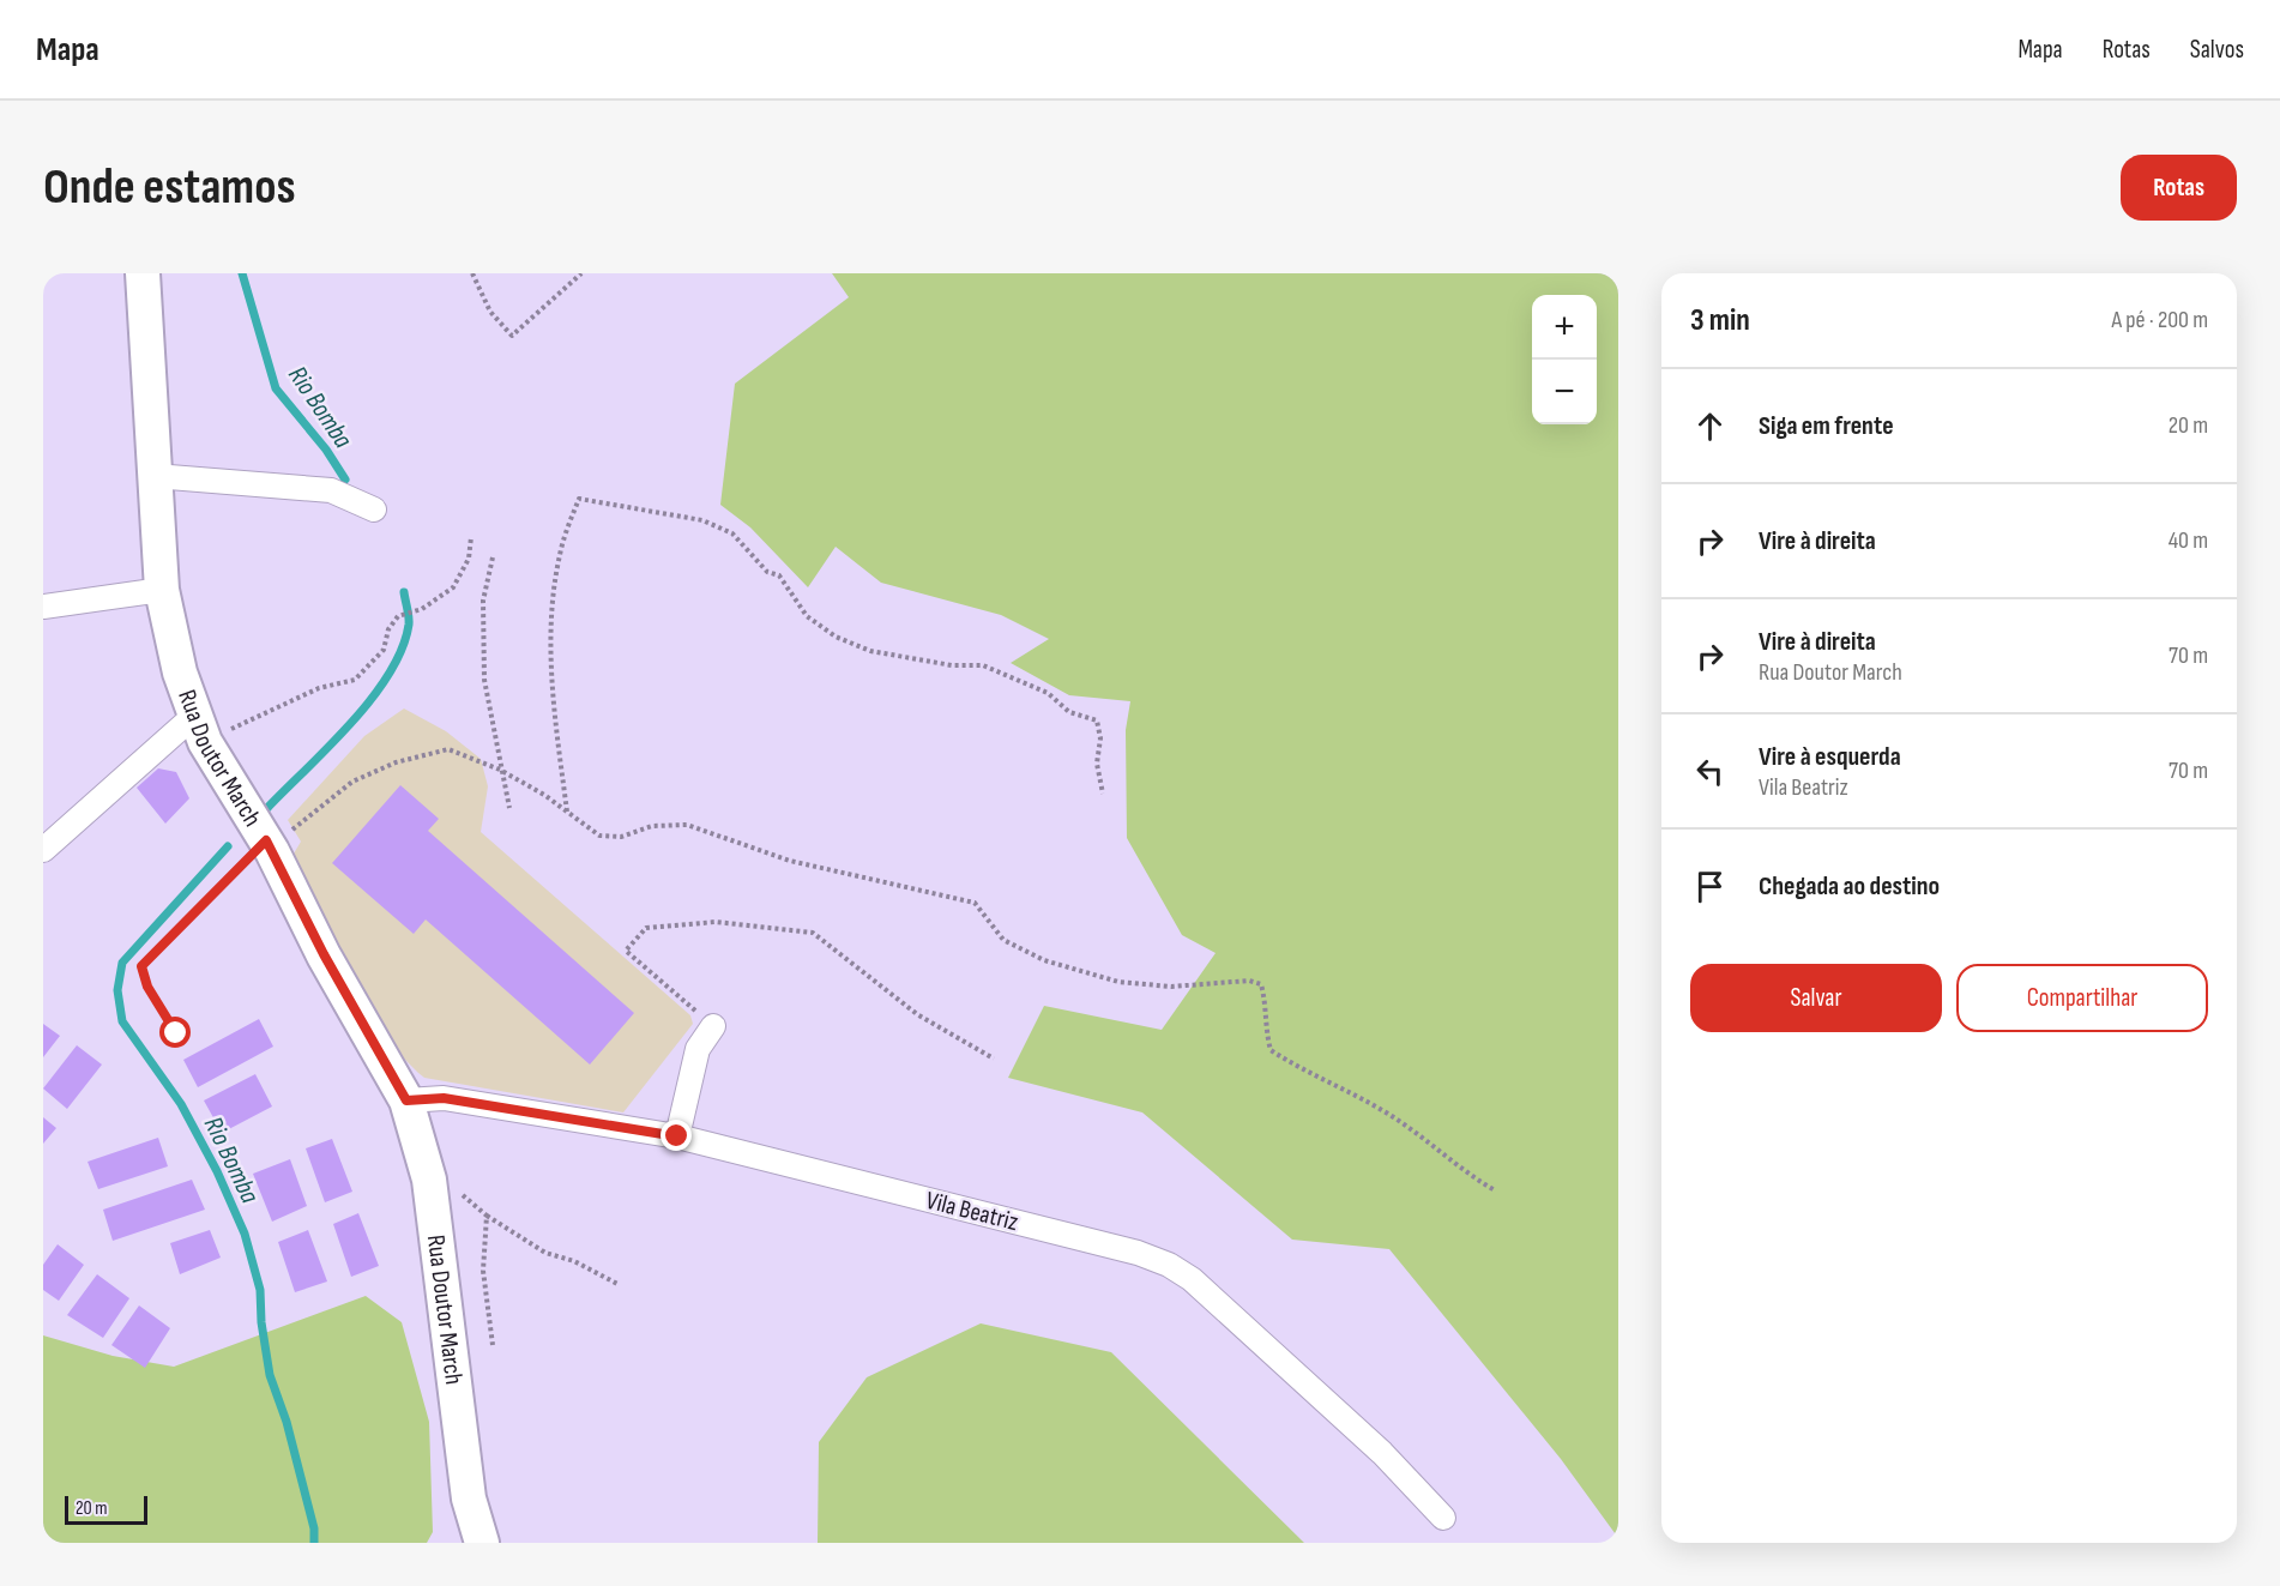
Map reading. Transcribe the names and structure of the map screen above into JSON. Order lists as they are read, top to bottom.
{
  "streets": {
    "main road": ["Rua Doutor March"],
    "street": ["Vila Beatriz"]
  },
  "crossings": [
    ["Rua Doutor March", "Vila Beatriz"]
  ],
  "water": ["Rio Bomba"],
  "scale_bar": "20 m",
  "page": {
    "header": "Mapa",
    "nav": ["Mapa", "Rotas", "Salvos"],
    "buttons": [
      "Rotas",
      ["Salvar", "Compartilhar"]
    ],
    "title": "Onde estamos",
    "heading": ["3 min", "A pé · 200 m"],
    "map_buttons": ["+", "−"],
    "list": [
      ["Siga em frente", "20 m"],
      ["Vire à direita", "40 m"],
      ["Vire à direita", "Rua Doutor March", "70 m"],
      ["Vire à esquerda", "Vila Beatriz", "70 m"],
      "Chegada ao destino"
    ],
    "scale": "20 m"
  }
}
